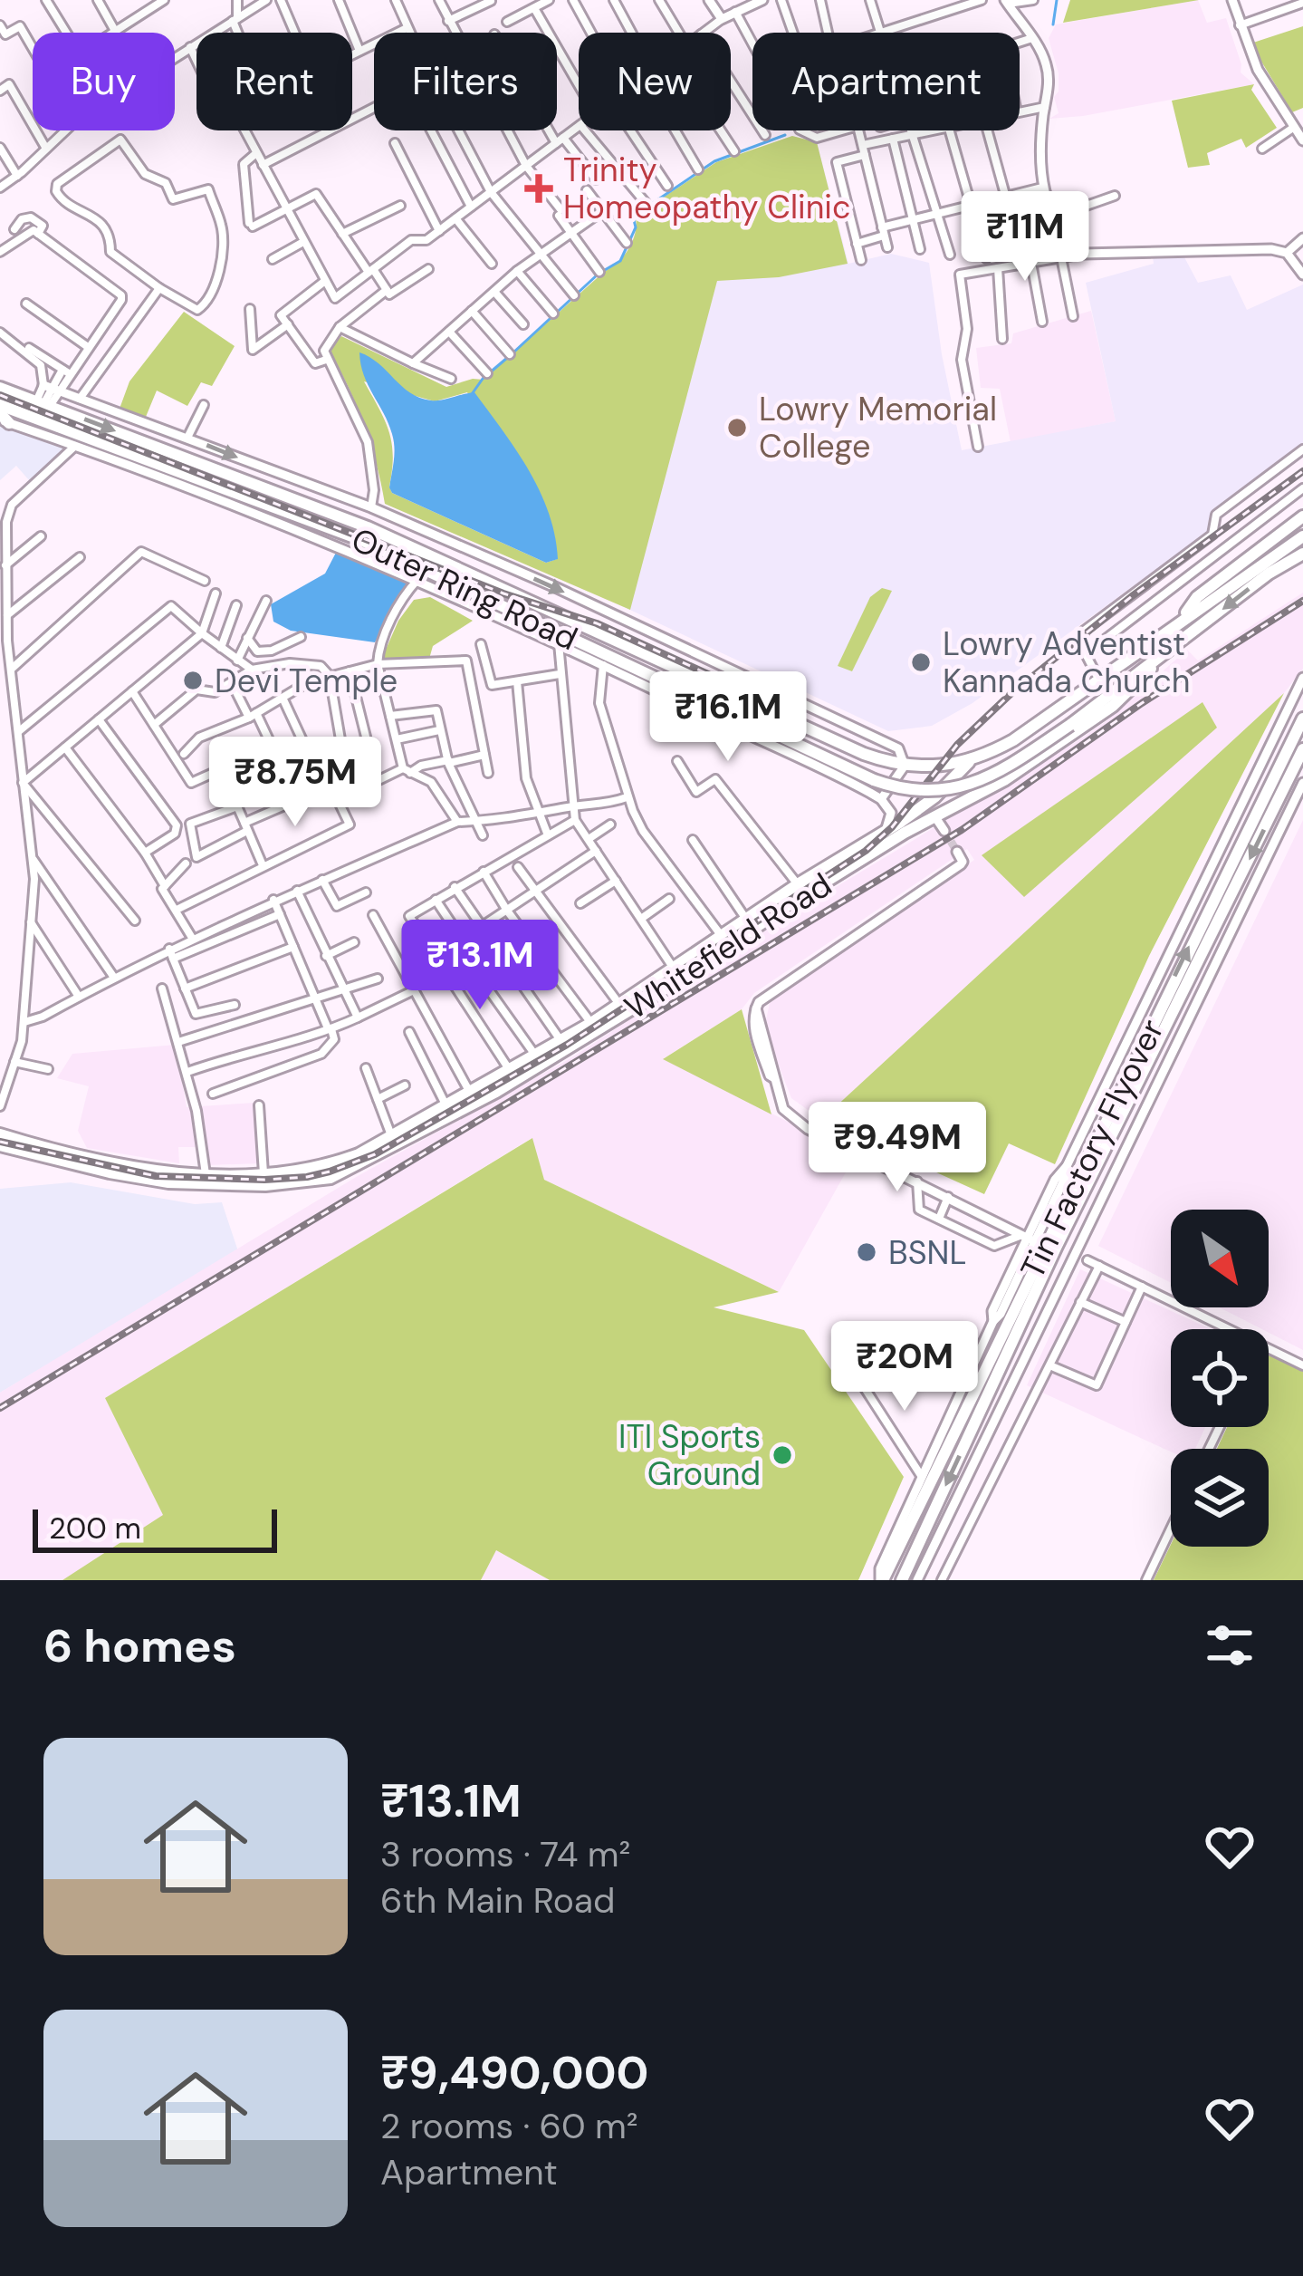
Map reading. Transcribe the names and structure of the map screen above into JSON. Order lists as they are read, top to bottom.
{
  "streets": {
    "main road": ["Outer Ring Road", "Whitefield Road", "Tin Factory Flyover"]
  },
  "crossings": [
    ["Outer Ring Road", "Whitefield Road"]
  ],
  "places": {
    "health": ["Trinity Homeopathy Clinic"],
    "other": [
      "Lowry Memorial College",
      "Lowry Adventist Kannada Church",
      "Devi Temple",
      "BSNL",
      "ITI Sports Ground"
    ]
  },
  "scale_bar": "200 m",
  "north": "bottom right",
  "page": {
    "chip": [
      "Buy",
      "Rent",
      "Filters",
      "New",
      "Apartment"
    ],
    "price": [
      "₹11M",
      "₹16.1M",
      "₹8.75M",
      "₹13.1M",
      "₹9.49M",
      "₹20M"
    ],
    "scale": "200 m",
    "heading": "6 homes",
    "list": [
      {
        "name": "₹13.1M",
        "note": "3 rooms · 74 m² · 6th Main Road"
      },
      {
        "name": "₹9,490,000",
        "note": "2 rooms · 60 m² · Apartment"
      }
    ]
  }
}
